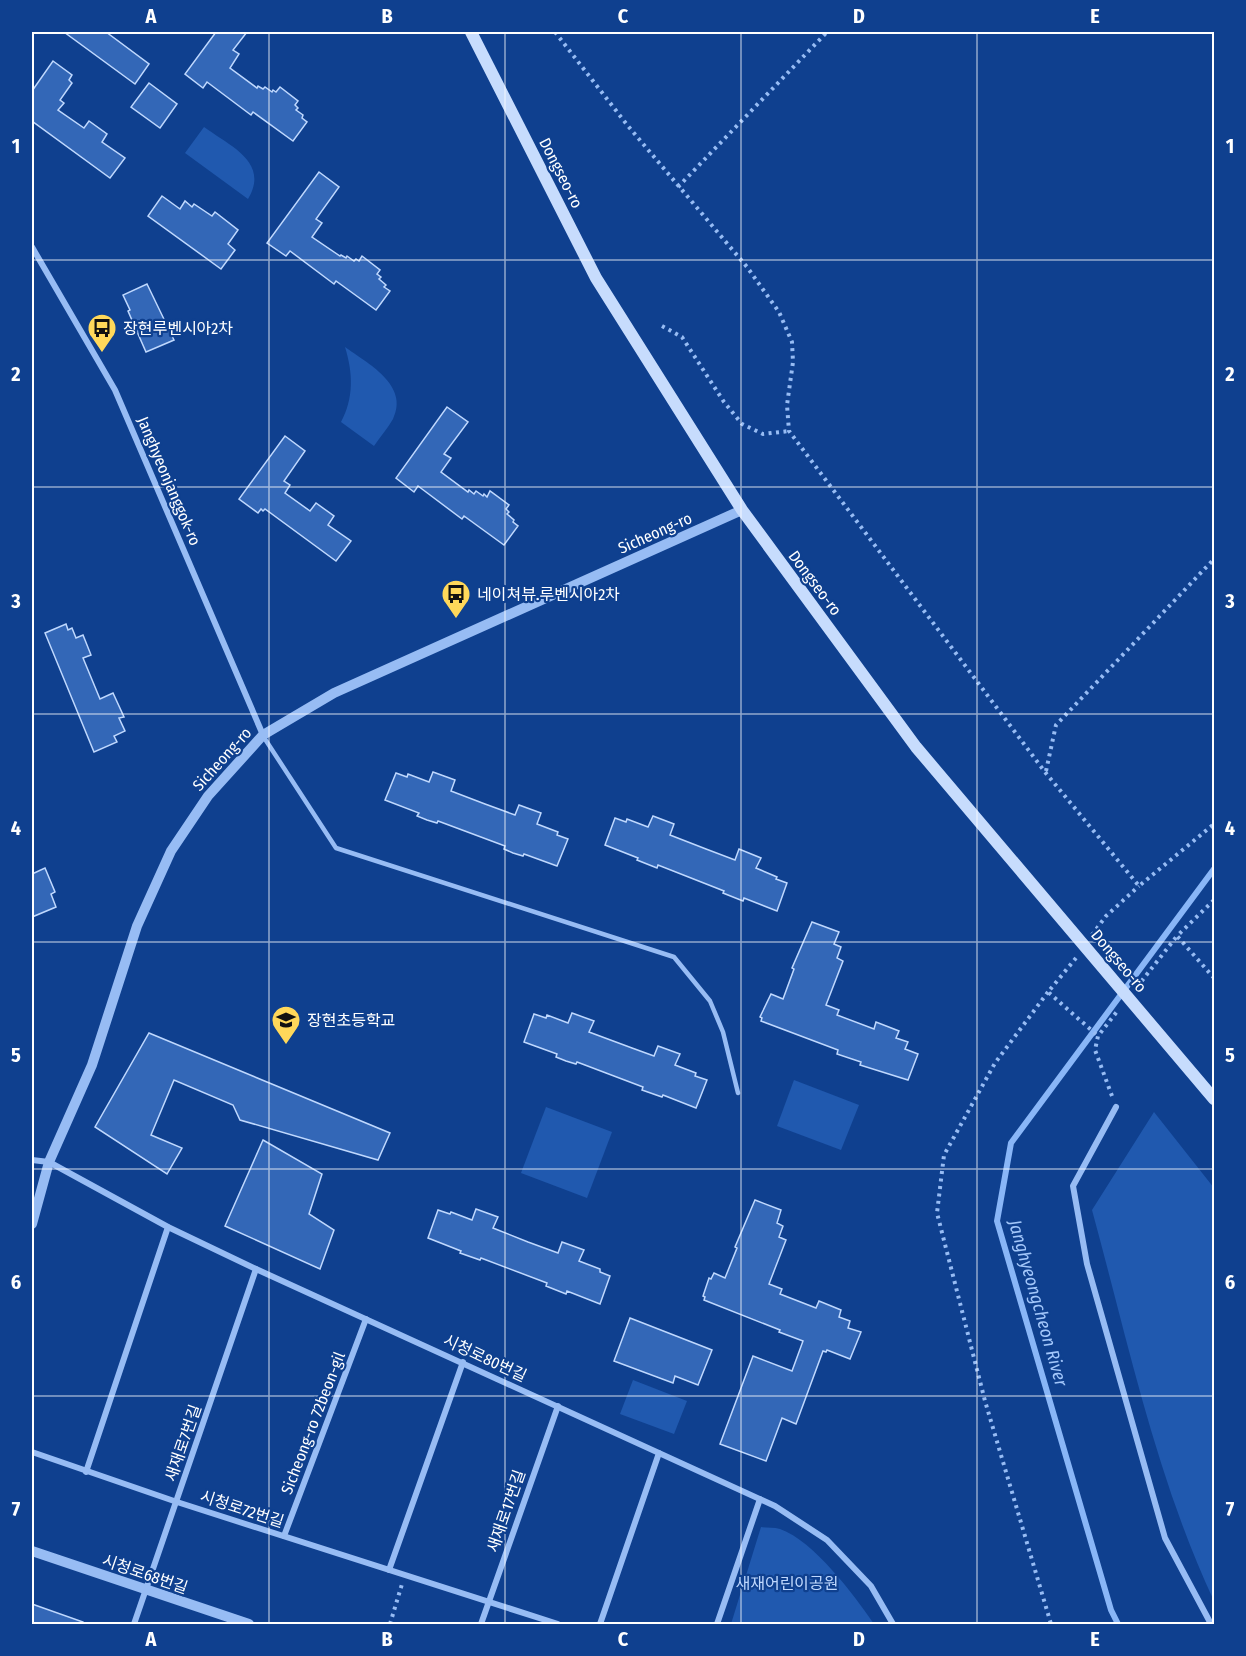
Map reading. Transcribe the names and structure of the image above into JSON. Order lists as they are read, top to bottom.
{
  "streets": {
    "main road": ["Dongseo-ro"],
    "street": [
      "Janghyeonjanggok-ro",
      "Sicheong-ro",
      "시청로80번길",
      "Sicheong-ro 72beon-gil",
      "새재로7번길",
      "시청로72번길",
      "새재로17번길",
      "시청로68번길"
    ]
  },
  "crossings": [
    ["Dongseo-ro", "Sicheong-ro"],
    ["Janghyeonjanggok-ro", "Sicheong-ro"],
    ["Sicheong-ro", "시청로80번길"],
    ["시청로80번길", "Sicheong-ro 72beon-gil"],
    ["시청로80번길", "새재로7번길"],
    ["시청로80번길", "새재로17번길"],
    ["Sicheong-ro 72beon-gil", "시청로72번길"],
    ["새재로7번길", "시청로72번길"],
    ["새재로7번길", "시청로68번길"],
    ["시청로72번길", "새재로17번길"]
  ],
  "water": ["Janghyeongcheon River"],
  "parks": ["새재어린이공원"],
  "places": {
    "bus stop": ["장현루벤시아2차", "네이쳐뷰.루벤시아2차"],
    "school or university": ["장현초등학교"]
  },
  "grid": {
    "columns": [
      "A",
      "B",
      "C",
      "D",
      "E"
    ],
    "rows": [
      "1",
      "2",
      "3",
      "4",
      "5",
      "6",
      "7"
    ]
  }
}
